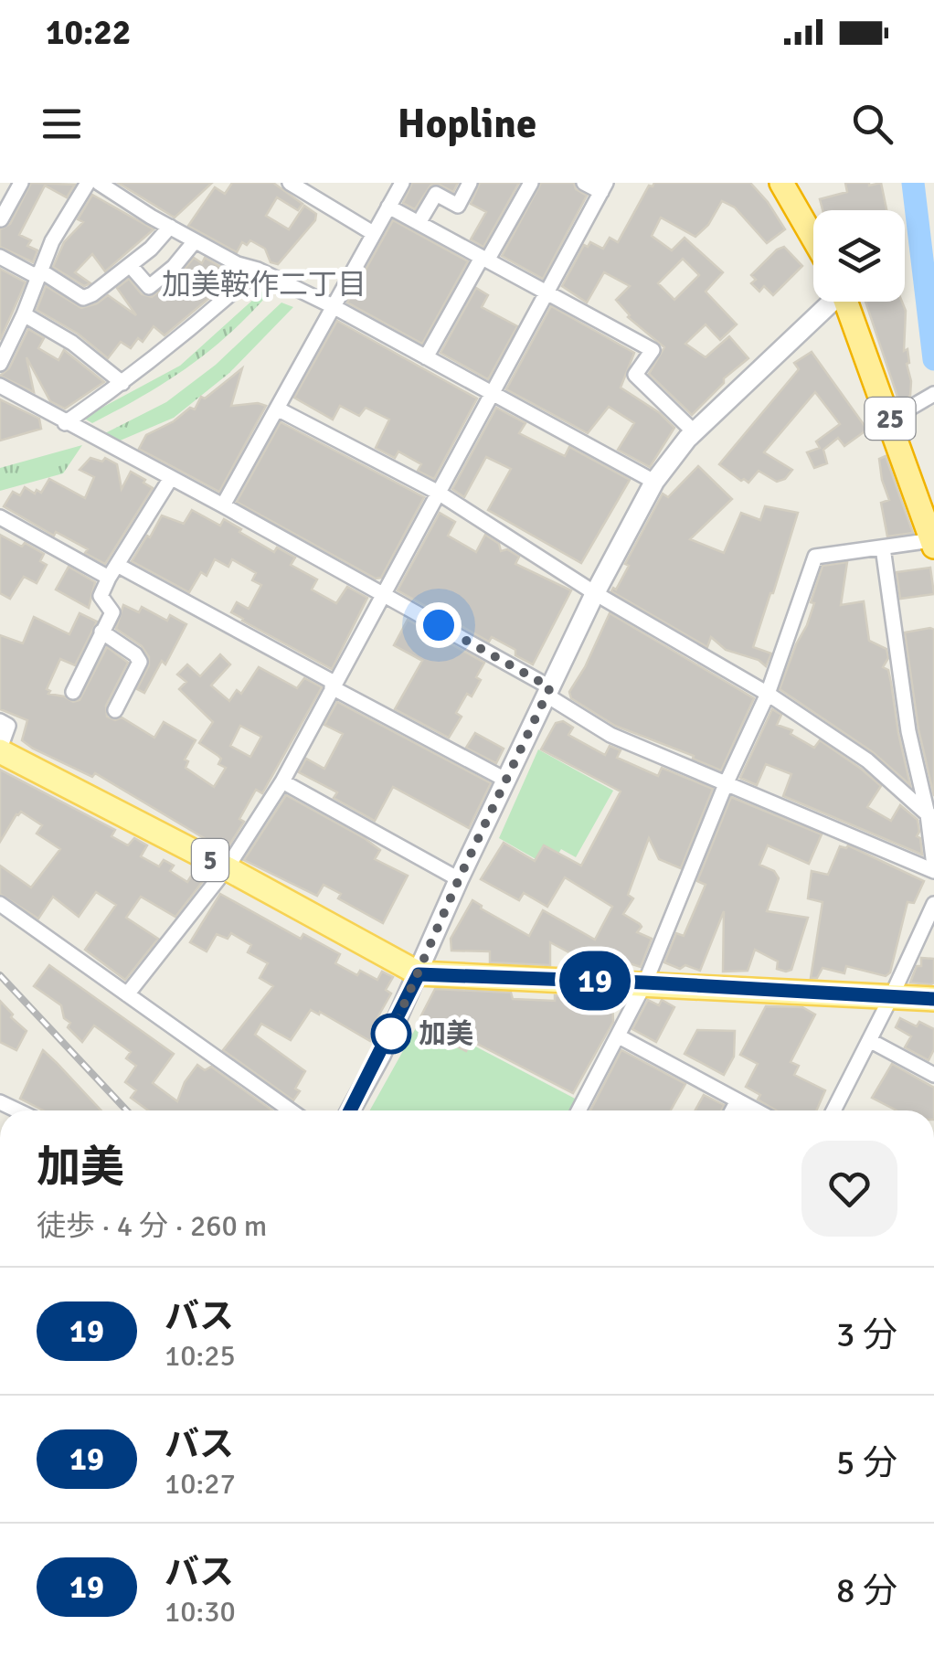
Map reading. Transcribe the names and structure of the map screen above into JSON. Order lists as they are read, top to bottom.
{
  "streets": {
    "highway": ["25"],
    "main road": ["5"]
  },
  "districts": ["加美鞍作二丁目"],
  "places": ["加美"],
  "lines": ["bus line 19"],
  "page": {
    "status": "10:22",
    "header": "Hopline",
    "on_map": "19",
    "heading": ["加美", "徒歩 · 4 分 · 260 m"],
    "list": [
      {
        "mark": "19",
        "name": "バス",
        "note": "10:25",
        "value": "3 分"
      },
      {
        "mark": "19",
        "name": "バス",
        "note": "10:27",
        "value": "5 分"
      },
      {
        "mark": "19",
        "name": "バス",
        "note": "10:30",
        "value": "8 分"
      }
    ]
  }
}
